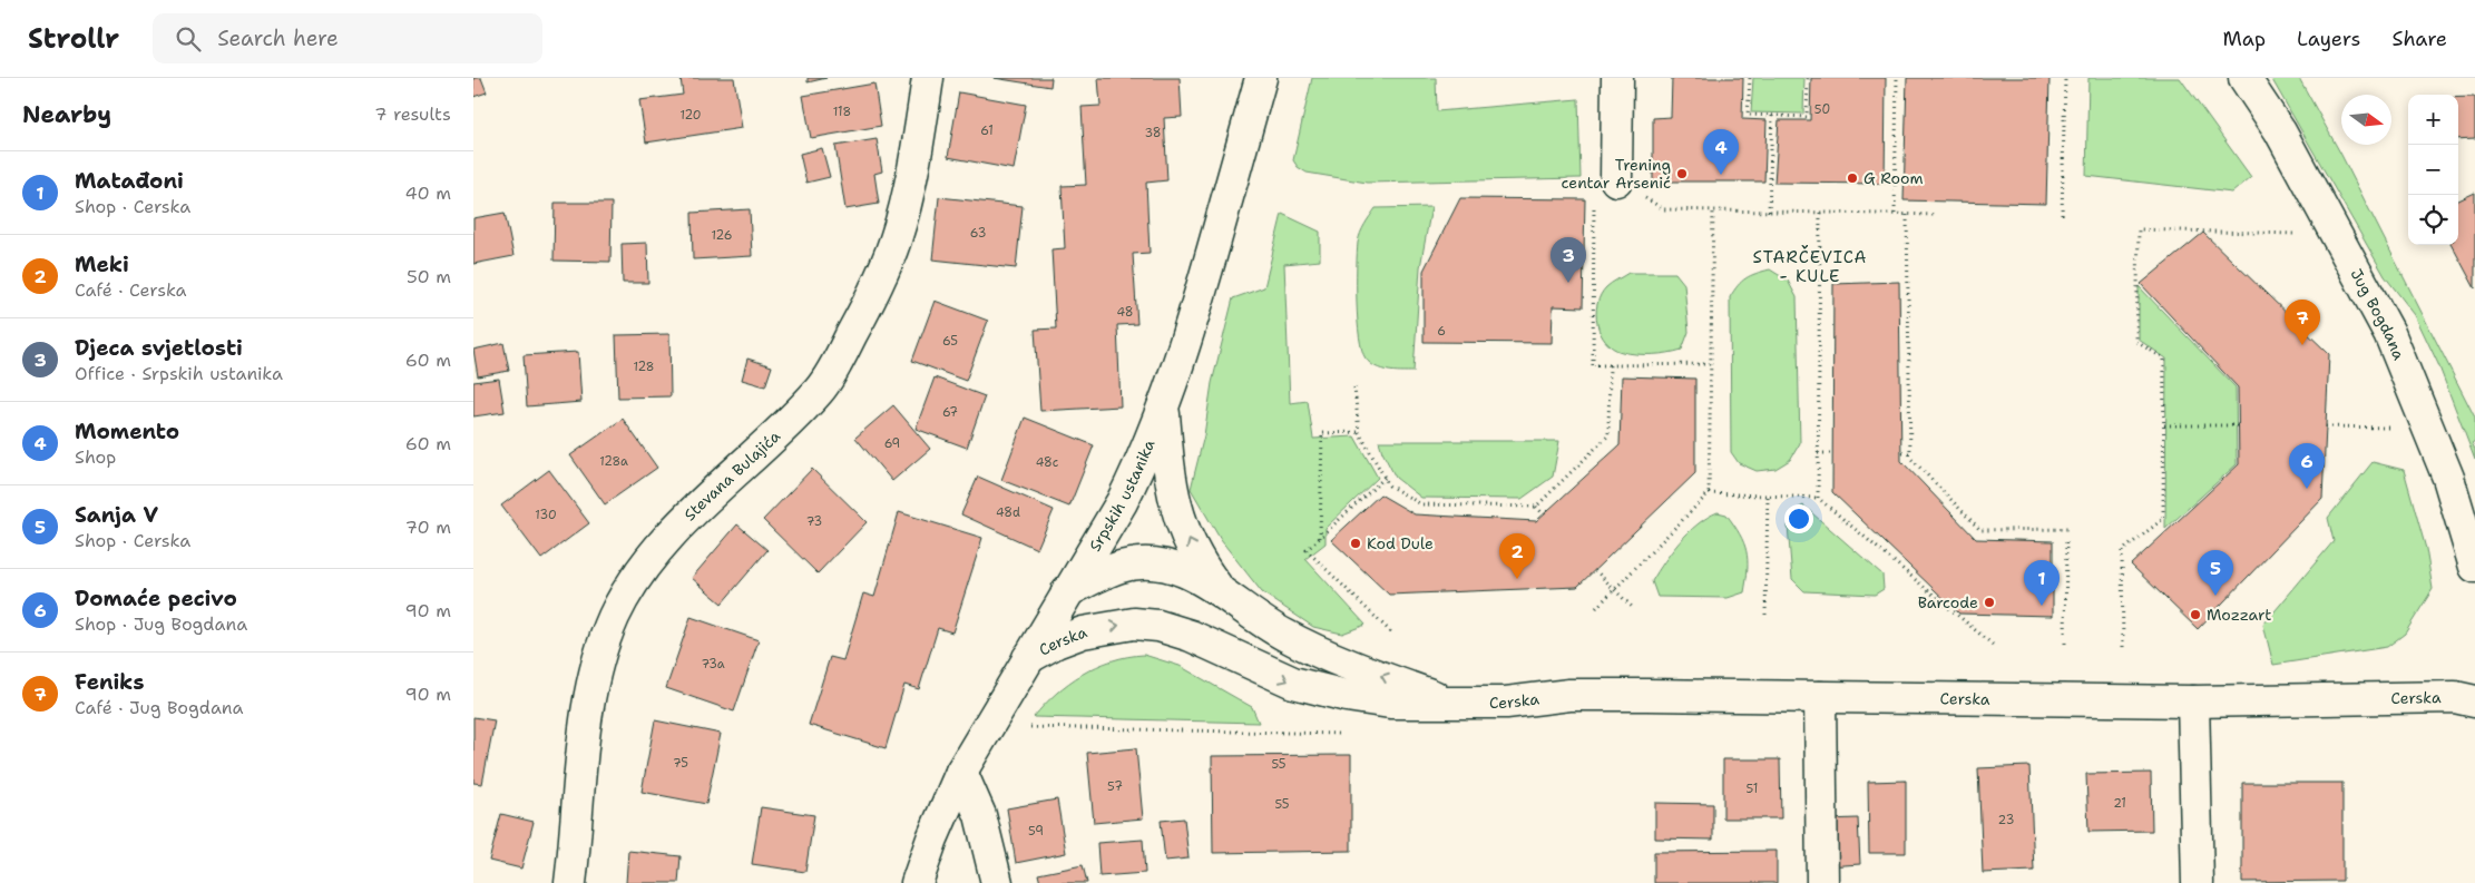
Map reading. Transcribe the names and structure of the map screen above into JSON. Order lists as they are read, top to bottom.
{
  "streets": {
    "street": [
      "Jug Bogdana",
      "Stevana Bulajića",
      "Srpskih ustanika",
      "Cerska"
    ]
  },
  "crossings": [
    ["Srpskih ustanika", "Cerska"]
  ],
  "districts": ["STARČEVICA - KULE"],
  "places": [
    "Trening centar Arsenić",
    "G Room",
    "Kod Dule",
    "Barcode",
    "Mozzart"
  ],
  "house_numbers": [
    "50",
    "118",
    "120",
    "61",
    "38",
    "63",
    "126",
    "48",
    "6",
    "65",
    "128",
    "67",
    "69",
    "128a",
    "48c",
    "48d",
    "130",
    "73",
    "73a",
    "75",
    "55",
    "57",
    "51",
    "21",
    "55",
    "23",
    "59"
  ],
  "north": "right",
  "page": {
    "header": "Strollr",
    "search": "Search here",
    "nav": ["Map", "Layers", "Share"],
    "heading": ["Nearby", "7 results"],
    "map_buttons": ["+", "−"],
    "pins": [
      "4",
      "3",
      "7",
      "6",
      "2",
      "5",
      "1"
    ],
    "list": [
      {
        "mark": "1",
        "name": "Matađoni",
        "note": "Shop · Cerska",
        "value": "40 m"
      },
      {
        "mark": "2",
        "name": "Meki",
        "note": "Café · Cerska",
        "value": "50 m"
      },
      {
        "mark": "3",
        "name": "Djeca svjetlosti",
        "note": "Office · Srpskih ustanika",
        "value": "60 m"
      },
      {
        "mark": "4",
        "name": "Momento",
        "note": "Shop",
        "value": "60 m"
      },
      {
        "mark": "5",
        "name": "Sanja V",
        "note": "Shop · Cerska",
        "value": "70 m"
      },
      {
        "mark": "6",
        "name": "Domaće pecivo",
        "note": "Shop · Jug Bogdana",
        "value": "90 m"
      },
      {
        "mark": "7",
        "name": "Feniks",
        "note": "Café · Jug Bogdana",
        "value": "90 m"
      }
    ]
  }
}
